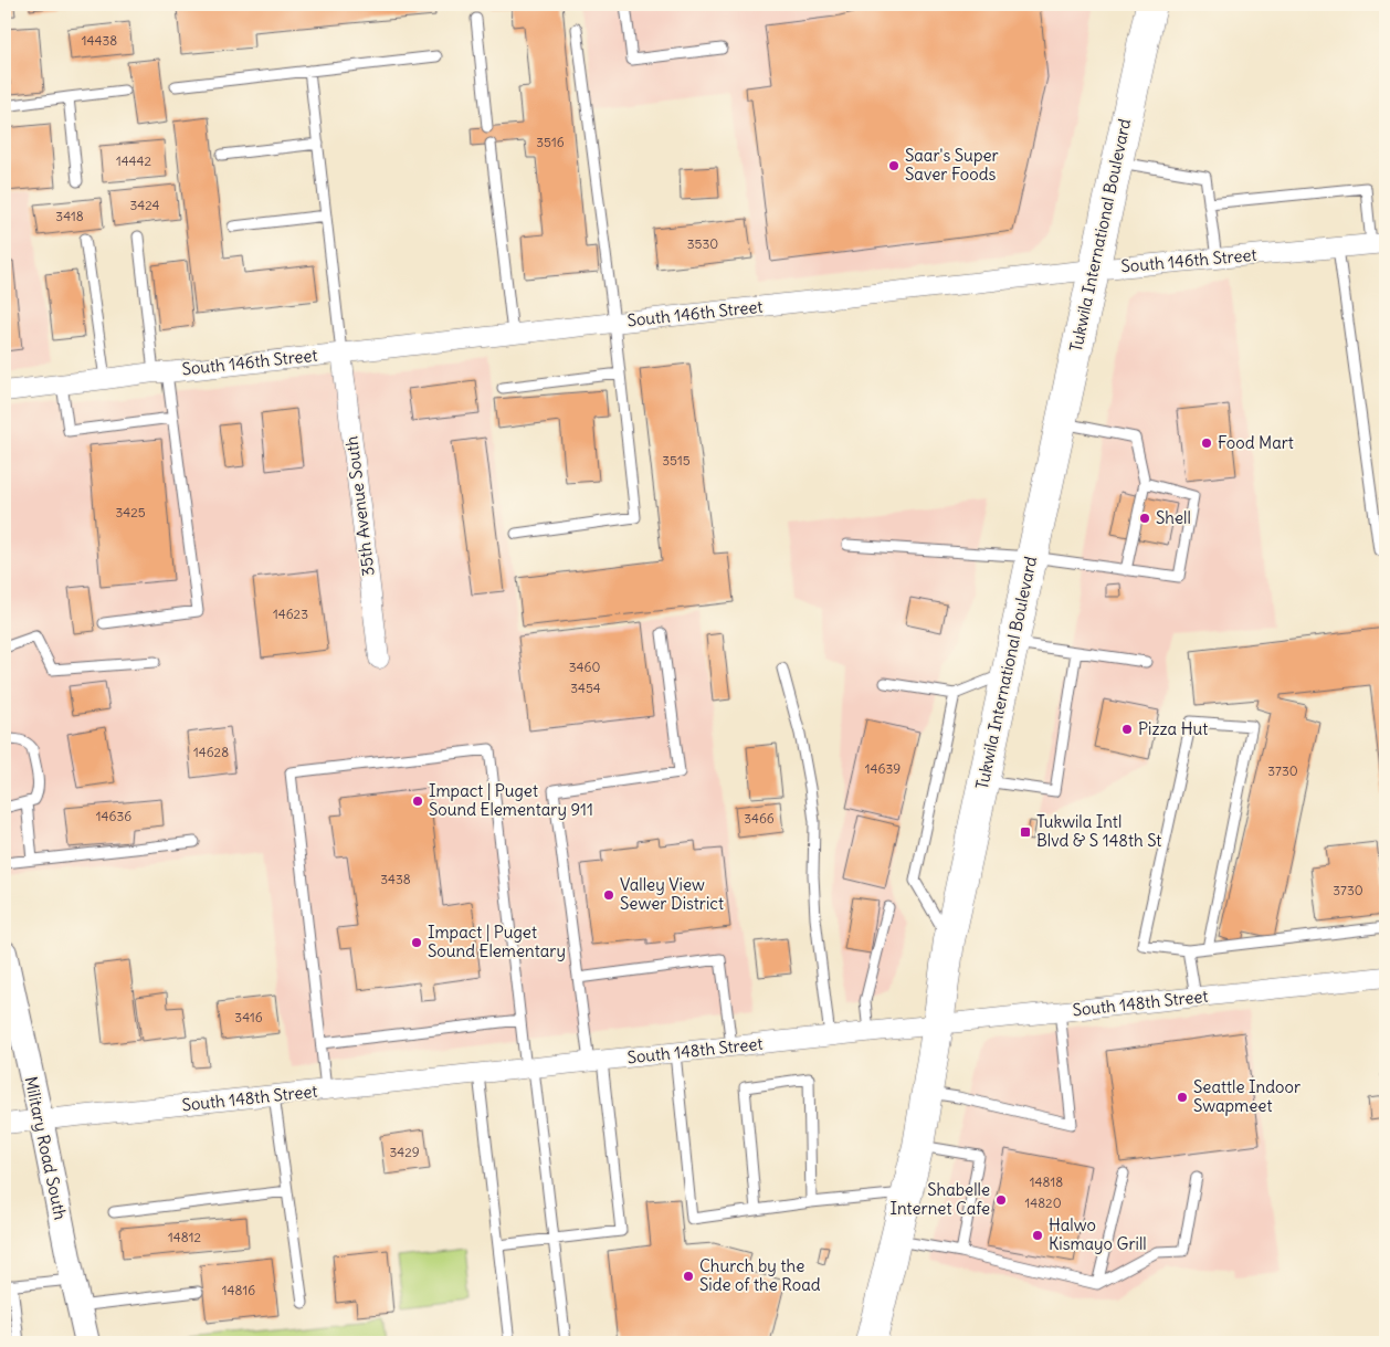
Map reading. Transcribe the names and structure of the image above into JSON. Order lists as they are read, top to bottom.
{
  "streets": {
    "main road": ["Tukwila International Boulevard"],
    "street": [
      "South 146th Street",
      "35th Avenue South",
      "South 148th Street",
      "Military Road South"
    ]
  },
  "crossings": [
    ["Tukwila International Boulevard", "South 146th Street"],
    ["Tukwila International Boulevard", "South 148th Street"],
    ["South 146th Street", "35th Avenue South"],
    ["South 148th Street", "Military Road South"]
  ],
  "places": {
    "other": [
      "Saar's Super Saver Foods",
      "Food Mart",
      "Shell",
      "Pizza Hut",
      "Impact | Puget Sound Elementary 911",
      "Valley View Sewer District",
      "Impact | Puget Sound Elementary",
      "Seattle Indoor Swapmeet",
      "Shabelle Internet Cafe",
      "Halwo Kismayo Grill",
      "Church by the Side of the Road"
    ],
    "transit": ["Tukwila Intl Blvd & S 148th St"]
  },
  "house_numbers": [
    "14438",
    "3516",
    "14442",
    "3424",
    "3418",
    "3530",
    "3515",
    "3425",
    "14623",
    "3460",
    "3454",
    "14628",
    "14639",
    "3730",
    "14636",
    "3466",
    "3438",
    "3730",
    "3416",
    "3429",
    "14818",
    "14820",
    "14812",
    "14816"
  ]
}
